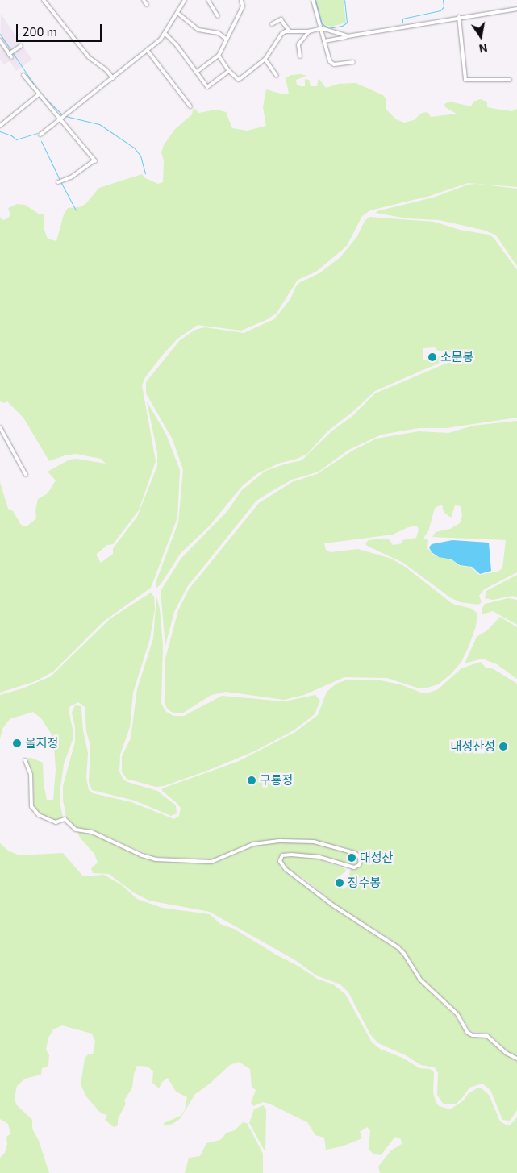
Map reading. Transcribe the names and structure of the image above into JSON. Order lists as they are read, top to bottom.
{
  "places": [
    "소문봉",
    "을지정",
    "대성산성",
    "구룡정",
    "대성산",
    "장수봉"
  ],
  "scale_bar": "200 m",
  "north": "bottom"
}
